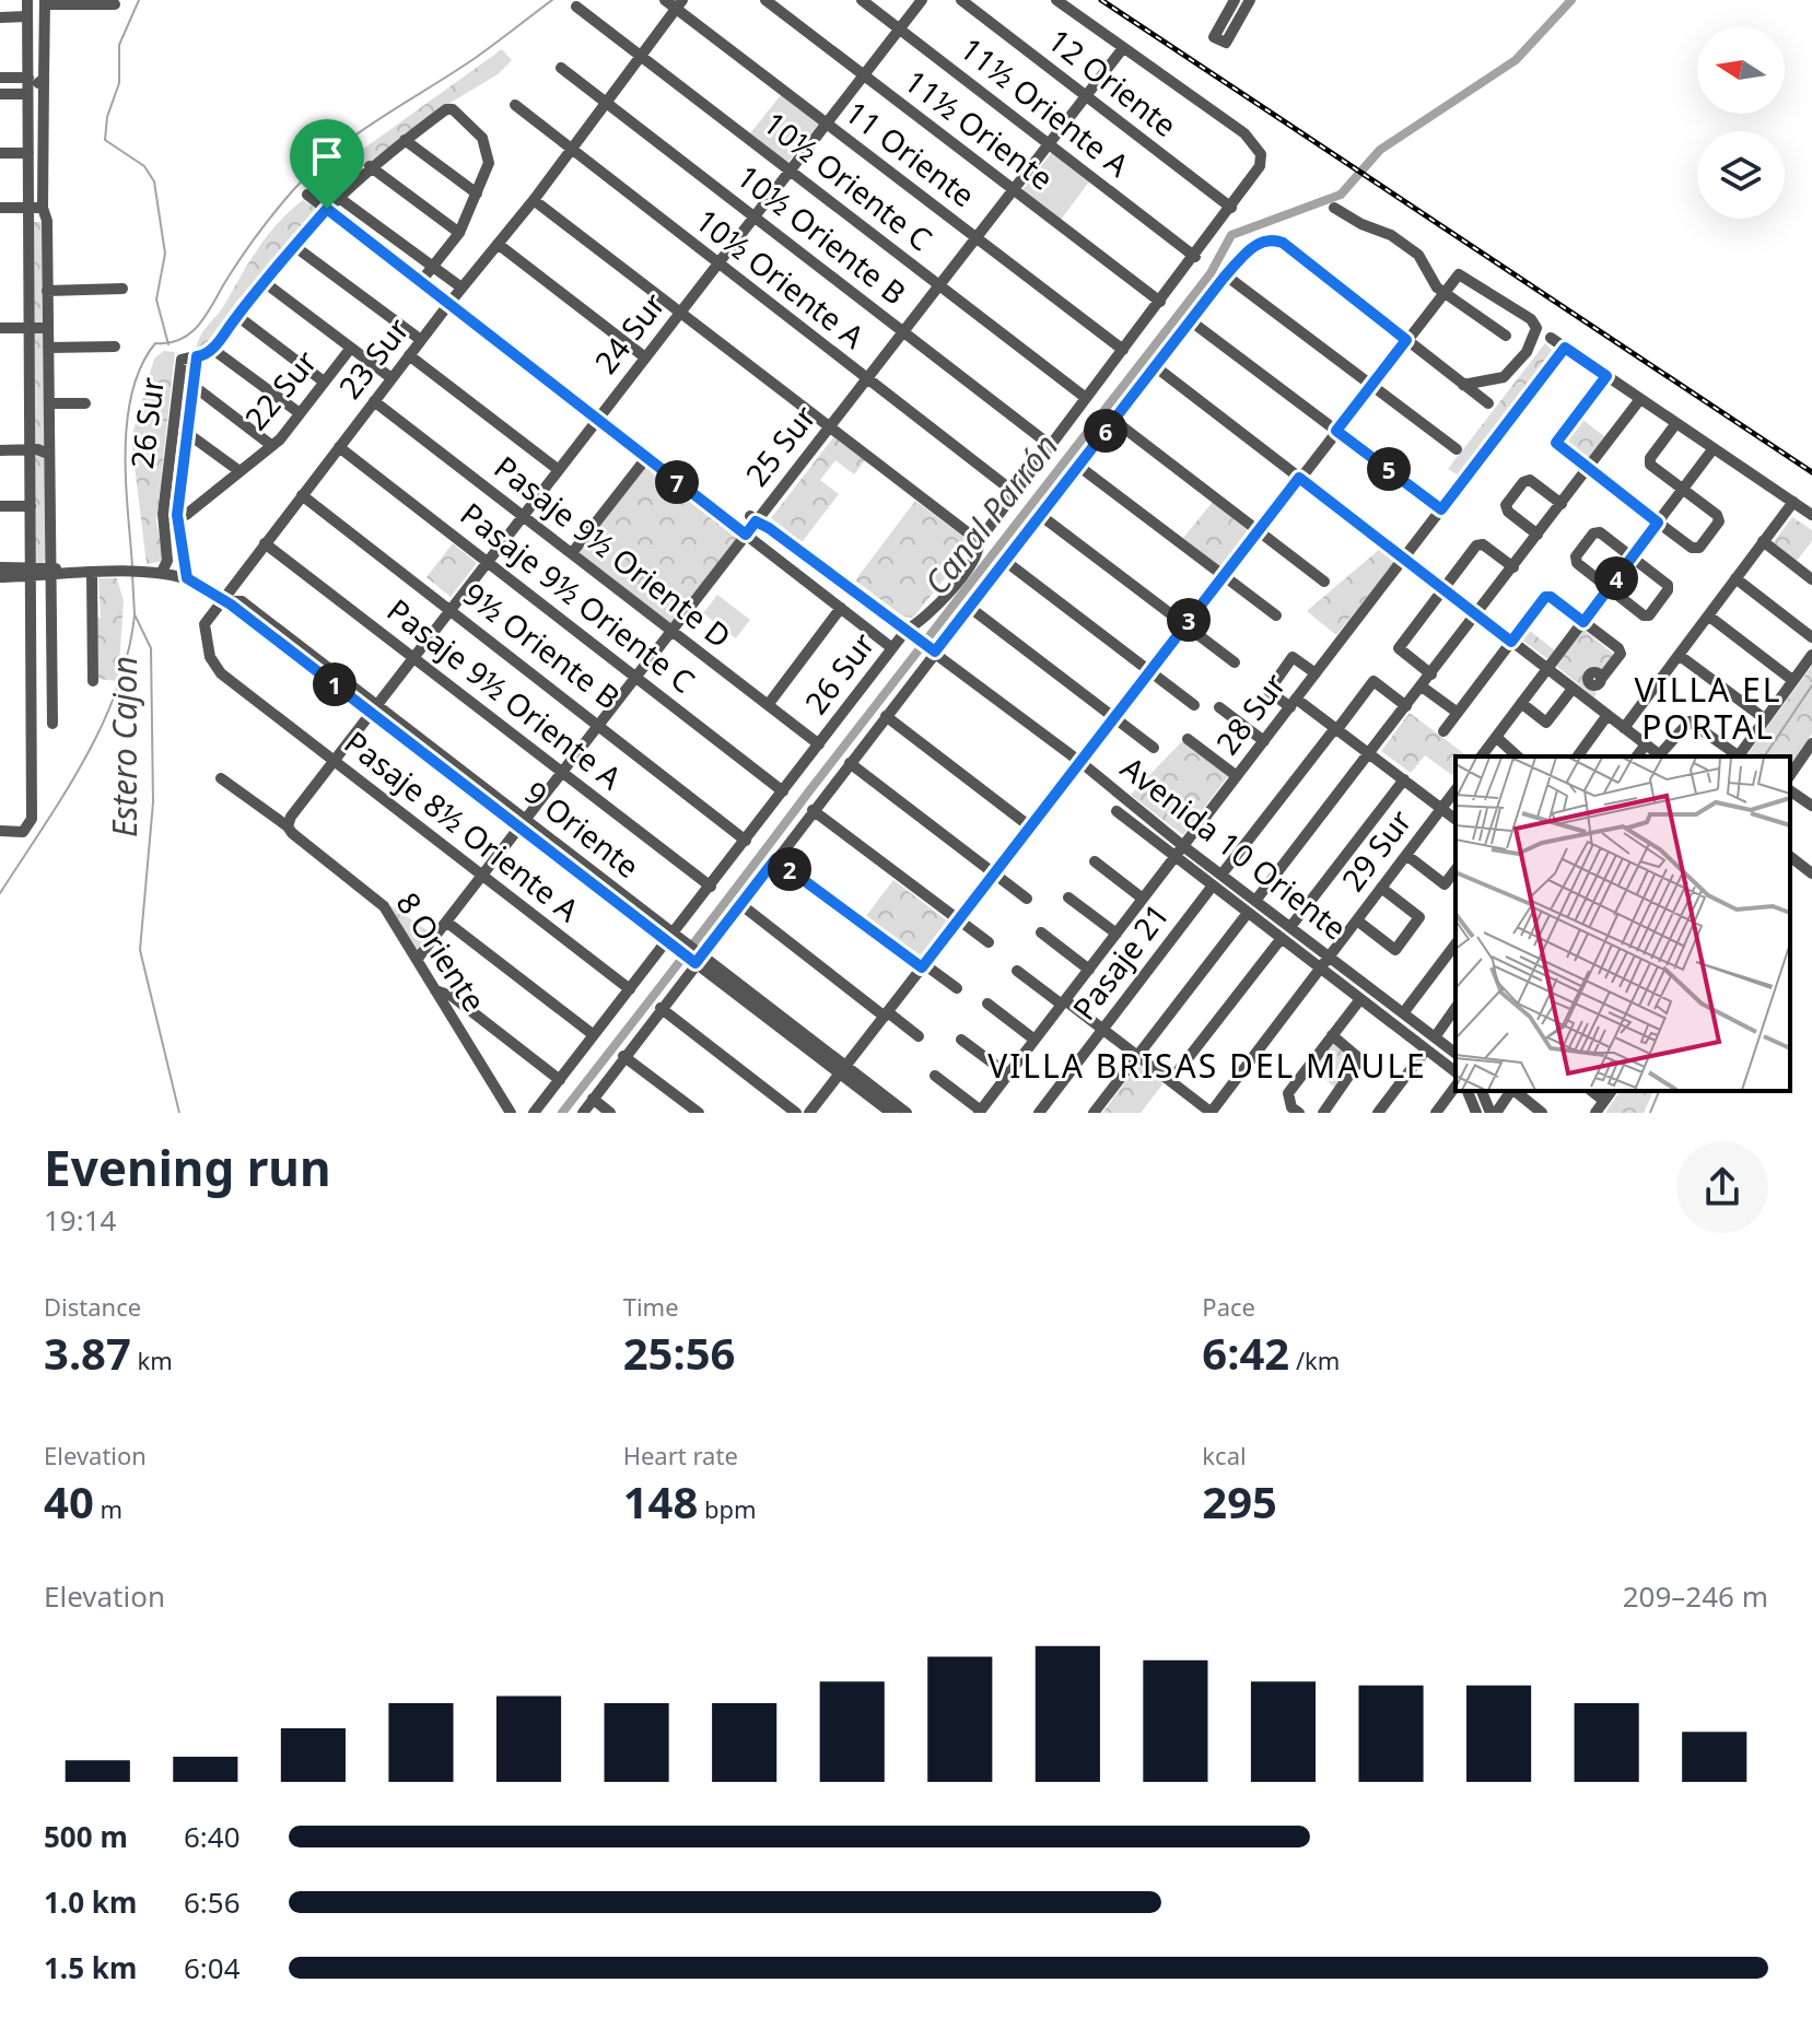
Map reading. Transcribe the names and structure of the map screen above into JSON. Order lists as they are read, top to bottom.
{
  "streets": {
    "street": [
      "12 Oriente",
      "11½ Oriente A",
      "11½ Oriente",
      "11 Oriente",
      "10½ Oriente C",
      "10½ Oriente B",
      "10½ Oriente A",
      "24 Sur",
      "23 Sur",
      "22 Sur",
      "26 Sur",
      "25 Sur",
      "Pasaje 9½ Oriente D",
      "Pasaje 9½ Oriente C",
      "9½ Oriente B",
      "Pasaje 9½ Oriente A",
      "28 Sur",
      "Pasaje 8½ Oriente A",
      "9 Oriente",
      "Avenida 10 Oriente",
      "29 Sur",
      "8 Oriente",
      "Pasaje 21"
    ]
  },
  "crossings": [
    ["12 Oriente", "26 Sur"],
    ["12 Oriente", "25 Sur"],
    ["11½ Oriente A", "24 Sur"],
    ["11½ Oriente A", "26 Sur"],
    ["11½ Oriente A", "25 Sur"],
    ["11½ Oriente", "24 Sur"],
    ["11½ Oriente", "26 Sur"],
    ["11½ Oriente", "25 Sur"],
    ["11 Oriente", "24 Sur"],
    ["11 Oriente", "23 Sur"],
    ["11 Oriente", "26 Sur"],
    ["11 Oriente", "25 Sur"],
    ["10½ Oriente C", "24 Sur"],
    ["10½ Oriente C", "23 Sur"],
    ["10½ Oriente C", "26 Sur"],
    ["10½ Oriente C", "25 Sur"],
    ["10½ Oriente B", "24 Sur"],
    ["10½ Oriente B", "23 Sur"],
    ["10½ Oriente B", "26 Sur"],
    ["10½ Oriente B", "25 Sur"],
    ["10½ Oriente A", "24 Sur"],
    ["10½ Oriente A", "23 Sur"],
    ["10½ Oriente A", "26 Sur"],
    ["10½ Oriente A", "25 Sur"],
    ["24 Sur", "Pasaje 9½ Oriente D"],
    ["24 Sur", "Pasaje 9½ Oriente C"],
    ["24 Sur", "9½ Oriente B"],
    ["24 Sur", "Pasaje 9½ Oriente A"],
    ["24 Sur", "Pasaje 8½ Oriente A"],
    ["24 Sur", "9 Oriente"],
    ["24 Sur", "8 Oriente"],
    ["23 Sur", "Pasaje 9½ Oriente D"],
    ["23 Sur", "Pasaje 9½ Oriente C"],
    ["23 Sur", "9½ Oriente B"],
    ["23 Sur", "Pasaje 9½ Oriente A"],
    ["23 Sur", "Pasaje 8½ Oriente A"],
    ["23 Sur", "9 Oriente"],
    ["22 Sur", "26 Sur"],
    ["26 Sur", "25 Sur"],
    ["26 Sur", "Pasaje 9½ Oriente D"],
    ["26 Sur", "Pasaje 9½ Oriente C"],
    ["26 Sur", "9½ Oriente B"],
    ["26 Sur", "Pasaje 9½ Oriente A"],
    ["26 Sur", "Pasaje 8½ Oriente A"],
    ["26 Sur", "9 Oriente"],
    ["26 Sur", "Avenida 10 Oriente"],
    ["25 Sur", "Pasaje 9½ Oriente D"],
    ["25 Sur", "Pasaje 9½ Oriente C"],
    ["25 Sur", "9½ Oriente B"],
    ["25 Sur", "Pasaje 9½ Oriente A"],
    ["25 Sur", "Pasaje 8½ Oriente A"],
    ["25 Sur", "9 Oriente"],
    ["25 Sur", "Avenida 10 Oriente"],
    ["25 Sur", "8 Oriente"],
    ["28 Sur", "Avenida 10 Oriente"],
    ["Avenida 10 Oriente", "29 Sur"],
    ["Avenida 10 Oriente", "Pasaje 21"]
  ],
  "districts": ["VILLA EL PORTAL", "VILLA BRISAS DEL MAULE"],
  "water": ["Canal Parrón", "Estero Cajon"],
  "north": "left",
  "page": {
    "pins": [
      "6",
      "5",
      "7",
      "4",
      "3",
      "1",
      "2"
    ],
    "heading": ["Evening run", "19:14"],
    "stats": [
      ["Distance", "3.87 km"],
      ["Time", "25:56"],
      ["Pace", "6:42 /km"],
      ["Elevation", "40 m"],
      ["Heart rate", "148 bpm"],
      ["kcal", "295"]
    ],
    "chart": ["Elevation", "209–246 m"],
    "list": [
      {
        "name": "500 m",
        "note": "6:40"
      },
      {
        "name": "1.0 km",
        "note": "6:56"
      },
      {
        "name": "1.5 km",
        "note": "6:04"
      }
    ]
  }
}
